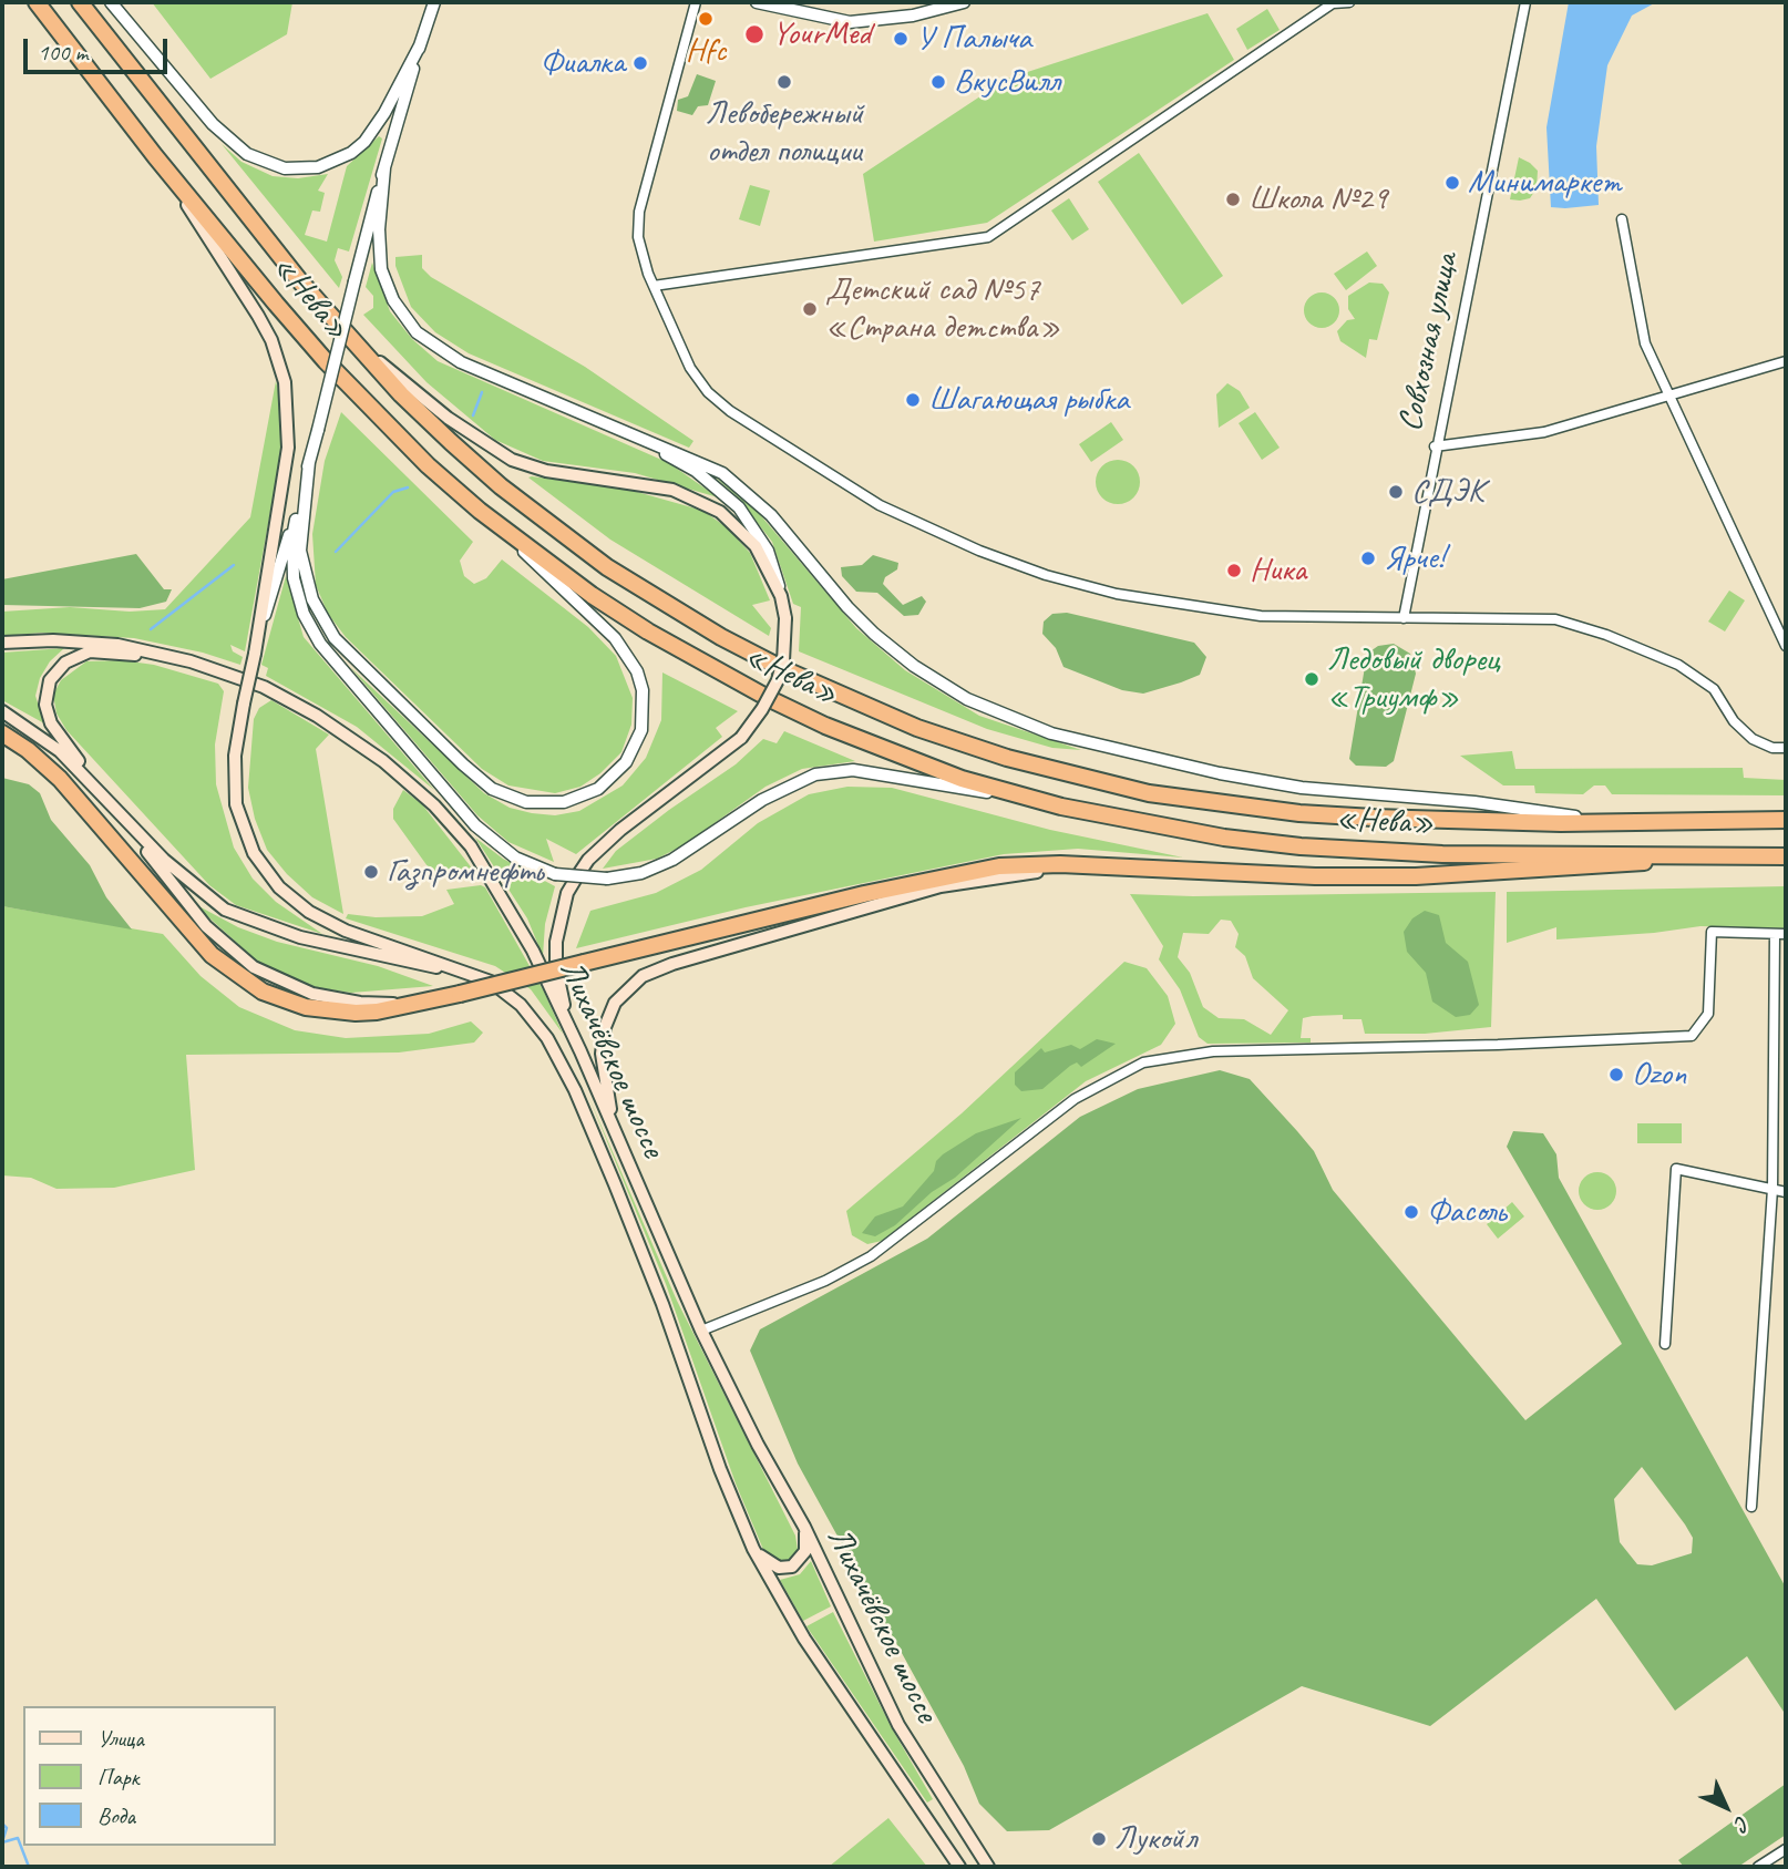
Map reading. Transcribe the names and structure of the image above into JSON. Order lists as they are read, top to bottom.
{
  "streets": {
    "highway": ["«Нева»"],
    "main road": ["Лихачёвское шоссе"],
    "street": ["Совхозная улица"]
  },
  "places": [
    "Hfc",
    "YourMed",
    "У Палыча",
    "Фиалка",
    "Левобережный отдел полиции",
    "ВкусВилл",
    "Минимаркет",
    "Школа №29",
    "Детский сад №57 «Страна детства»",
    "Шагающая рыбка",
    "СДЭК",
    "Ярче!",
    "Ника",
    "Ледовый дворец «Триумф»",
    "Газпромнефть",
    "Ozon",
    "Фасоль",
    "Лукойл"
  ],
  "legend": ["Улица", "Парк", "Вода"],
  "scale_bar": "100 m",
  "north": "bottom right"
}
